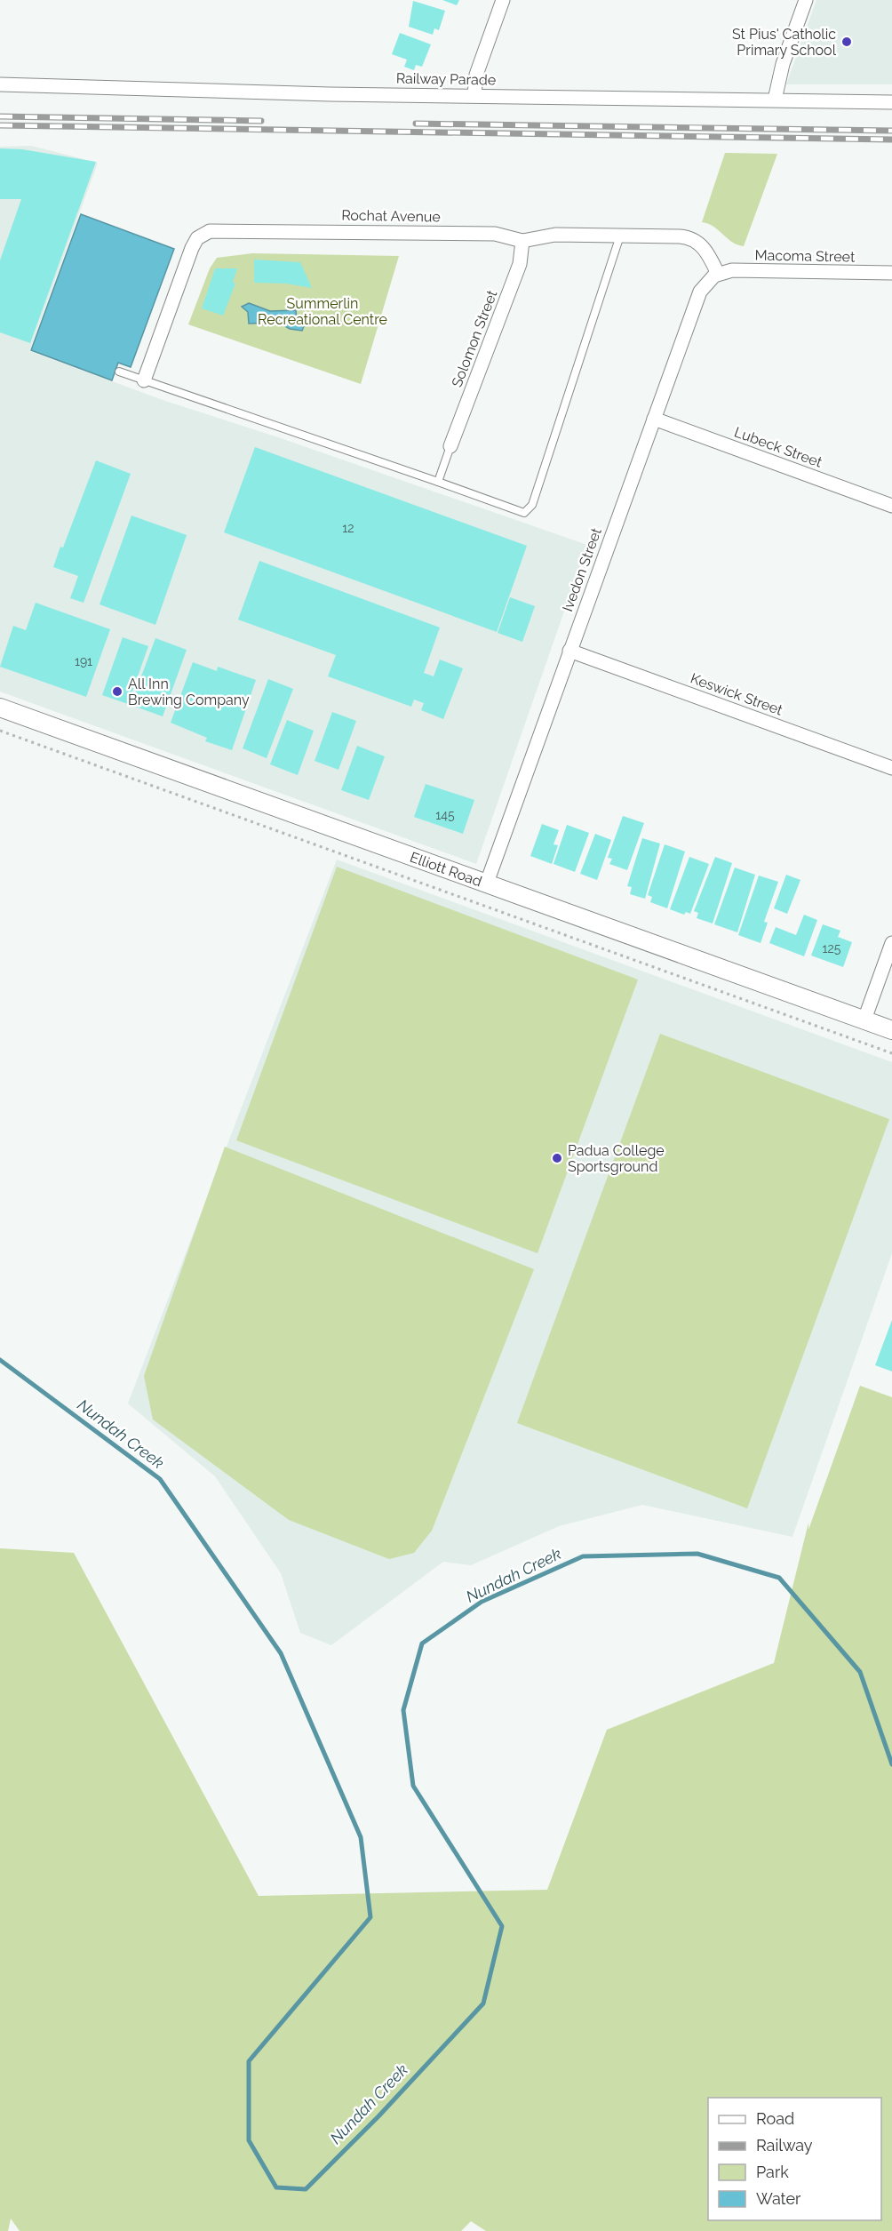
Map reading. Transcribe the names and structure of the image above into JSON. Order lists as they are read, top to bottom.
{
  "streets": {
    "street": [
      "Railway Parade",
      "Rochat Avenue",
      "Macoma Street",
      "Solomon Street",
      "Lubeck Street",
      "Ivedon Street",
      "Keswick Street",
      "Elliott Road"
    ]
  },
  "crossings": [
    ["Rochat Avenue", "Macoma Street"],
    ["Rochat Avenue", "Solomon Street"],
    ["Rochat Avenue", "Ivedon Street"],
    ["Macoma Street", "Ivedon Street"],
    ["Lubeck Street", "Ivedon Street"],
    ["Ivedon Street", "Keswick Street"],
    ["Ivedon Street", "Elliott Road"]
  ],
  "water": ["Nundah Creek"],
  "parks": ["Summerlin Recreational Centre"],
  "places": ["St Pius' Catholic Primary School", "All Inn Brewing Company", "Padua College Sportsground"],
  "house_numbers": [
    "12",
    "191",
    "145",
    "125"
  ],
  "legend": [
    "Road",
    "Railway",
    "Park",
    "Water"
  ]
}
